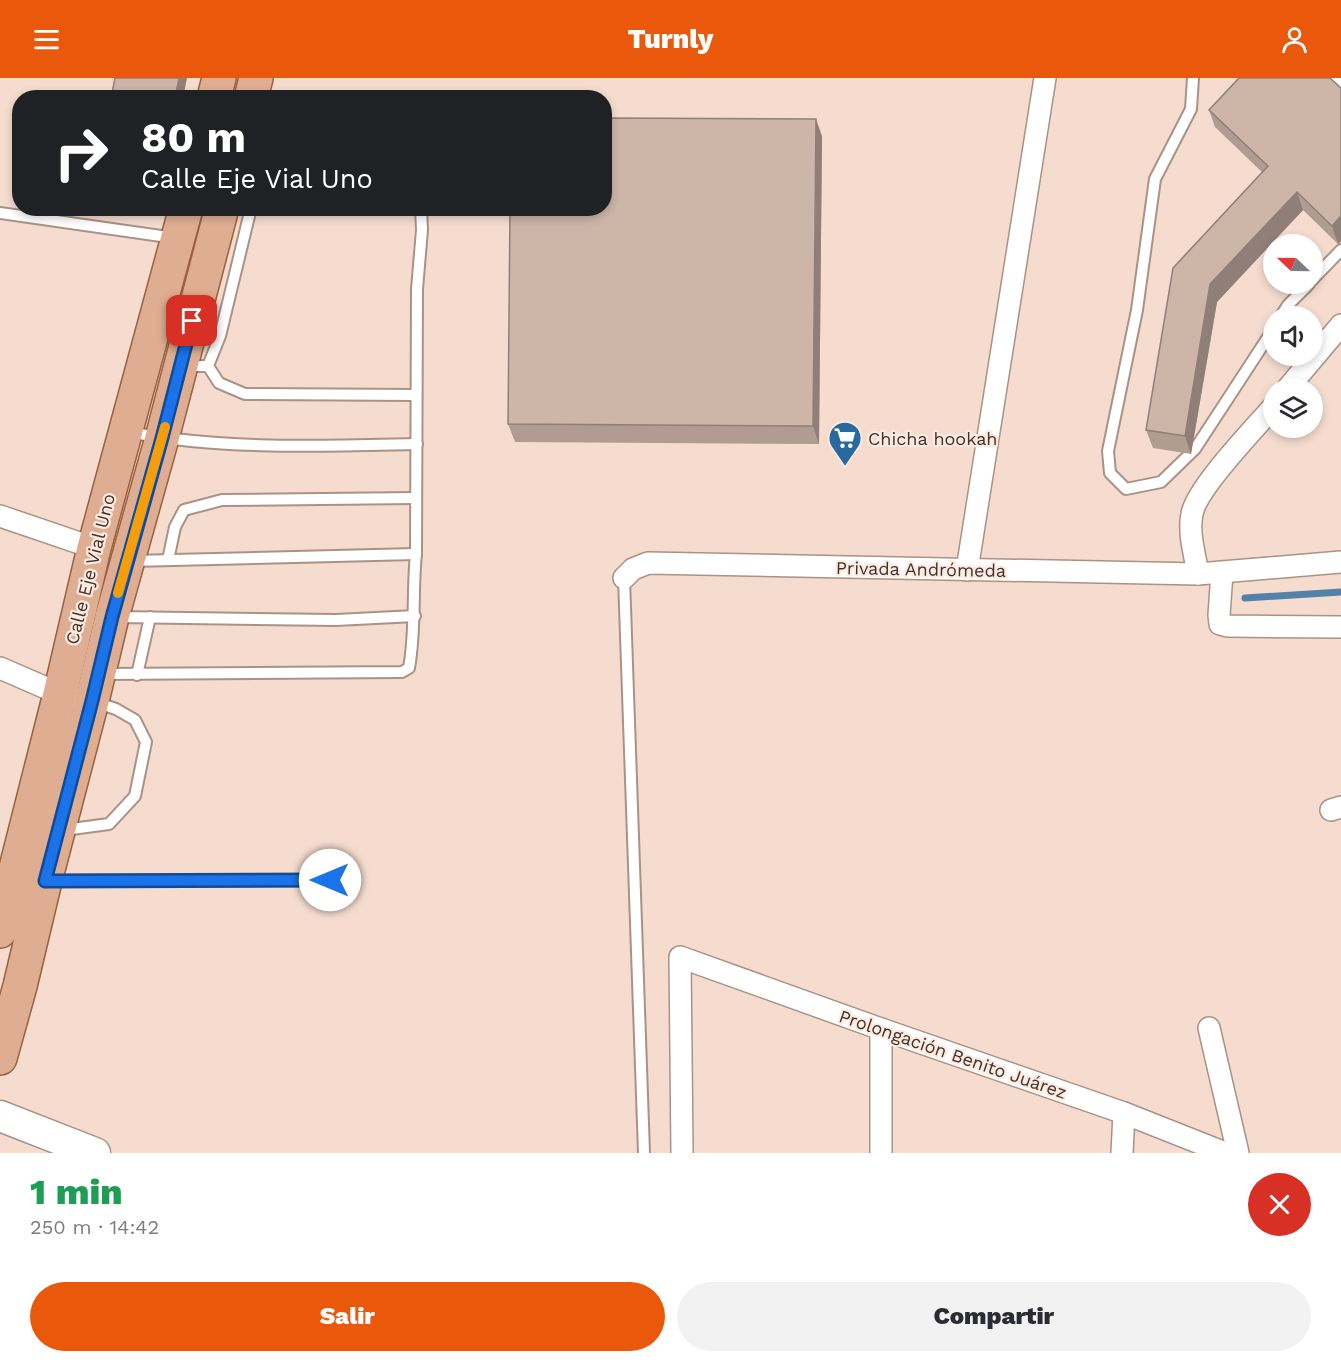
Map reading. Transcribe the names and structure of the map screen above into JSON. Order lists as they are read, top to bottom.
{
  "streets": {
    "main road": ["Calle Eje Vial Uno"],
    "street": ["Privada Andrómeda", "Prolongación Benito Juárez"]
  },
  "places": {
    "supermarket": ["Chicha hookah"]
  },
  "north": "left",
  "page": {
    "header": "Turnly",
    "turn": ["80 m", "Calle Eje Vial Uno"],
    "heading": ["1 min", "250 m · 14:42"],
    "buttons": ["Salir", "Compartir"]
  }
}
